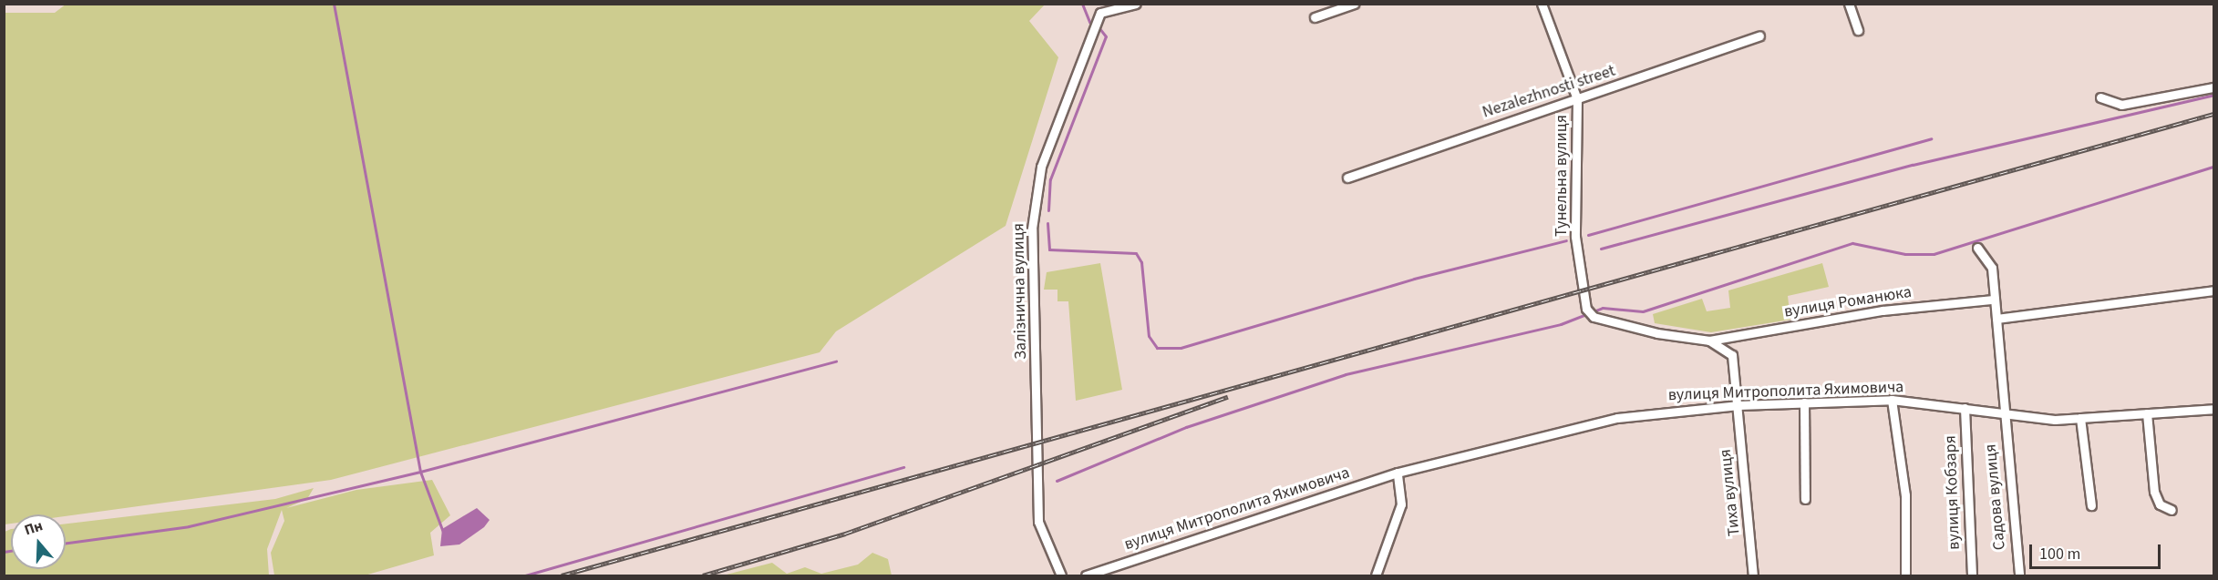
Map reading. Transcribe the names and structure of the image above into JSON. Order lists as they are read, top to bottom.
{
  "streets": {
    "street": [
      "Nezalezhnosti street",
      "Тунельна вулиця",
      "Залізнична вулиця",
      "вулиця Романюка",
      "вулиця Митрополита Яхимовича",
      "Тиха вулиця",
      "вулиця Кобзаря",
      "Садова вулиця"
    ]
  },
  "crossings": [
    ["Nezalezhnosti street", "Тунельна вулиця"],
    ["Тунельна вулиця", "вулиця Романюка"],
    ["вулиця Романюка", "вулиця Митрополита Яхимовича"],
    ["вулиця Романюка", "Тиха вулиця"],
    ["вулиця Митрополита Яхимовича", "Тиха вулиця"],
    ["вулиця Митрополита Яхимовича", "вулиця Кобзаря"],
    ["вулиця Митрополита Яхимовича", "Садова вулиця"]
  ],
  "scale_bar": "100 m",
  "north": "top"
}
